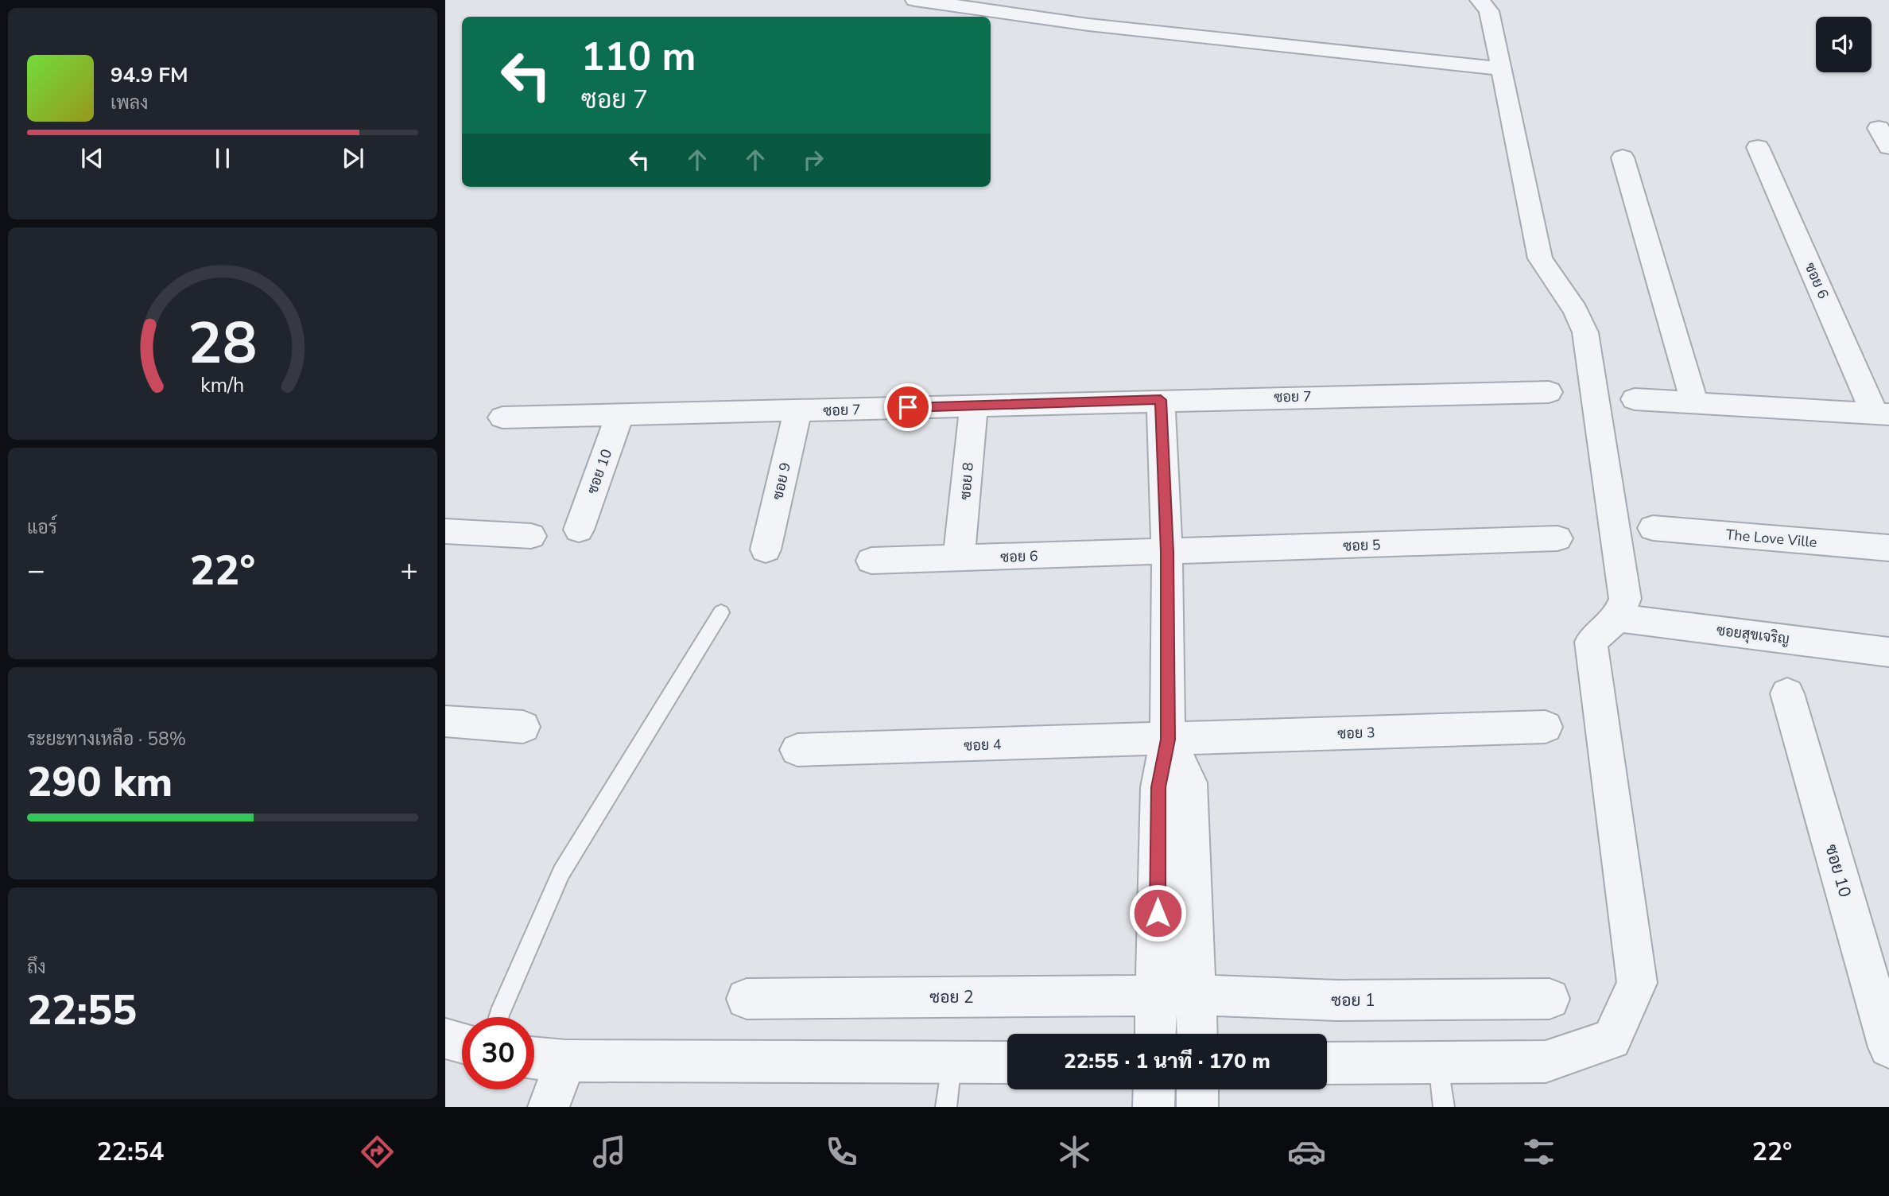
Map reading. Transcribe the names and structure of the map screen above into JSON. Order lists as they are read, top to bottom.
{
  "streets": {
    "street": [
      "ซอย 6",
      "ซอย 7",
      "ซอย 10",
      "ซอย 9",
      "ซอย 8",
      "The Love Ville",
      "ซอย 5",
      "ซอยสุขเจริญ",
      "ซอย 3",
      "ซอย 4",
      "ซอย 2",
      "ซอย 1"
    ]
  },
  "crossings": [
    ["ซอย 6", "ซอย 8"],
    ["ซอย 6", "ซอย 5"],
    ["ซอย 7", "ซอย 10"],
    ["ซอย 7", "ซอย 9"],
    ["ซอย 7", "ซอย 8"],
    ["ซอย 3", "ซอย 4"],
    ["ซอย 2", "ซอย 1"]
  ],
  "page": {
    "turn": ["110 m", "ซอย 7"],
    "song": ["94.9 FM", "เพลง"],
    "tile": [
      "แอร์",
      ["ระยะทางเหลือ · 58%", "290 km"],
      ["ถึง", "22:55"]
    ],
    "heat": ["−", "22°", "+"],
    "limit": "30",
    "trip": "22:55 · 1 นาที · 170 m",
    "tabs": ["22:54", "22°"],
    "gauge": ["28", "km/h"]
  }
}
